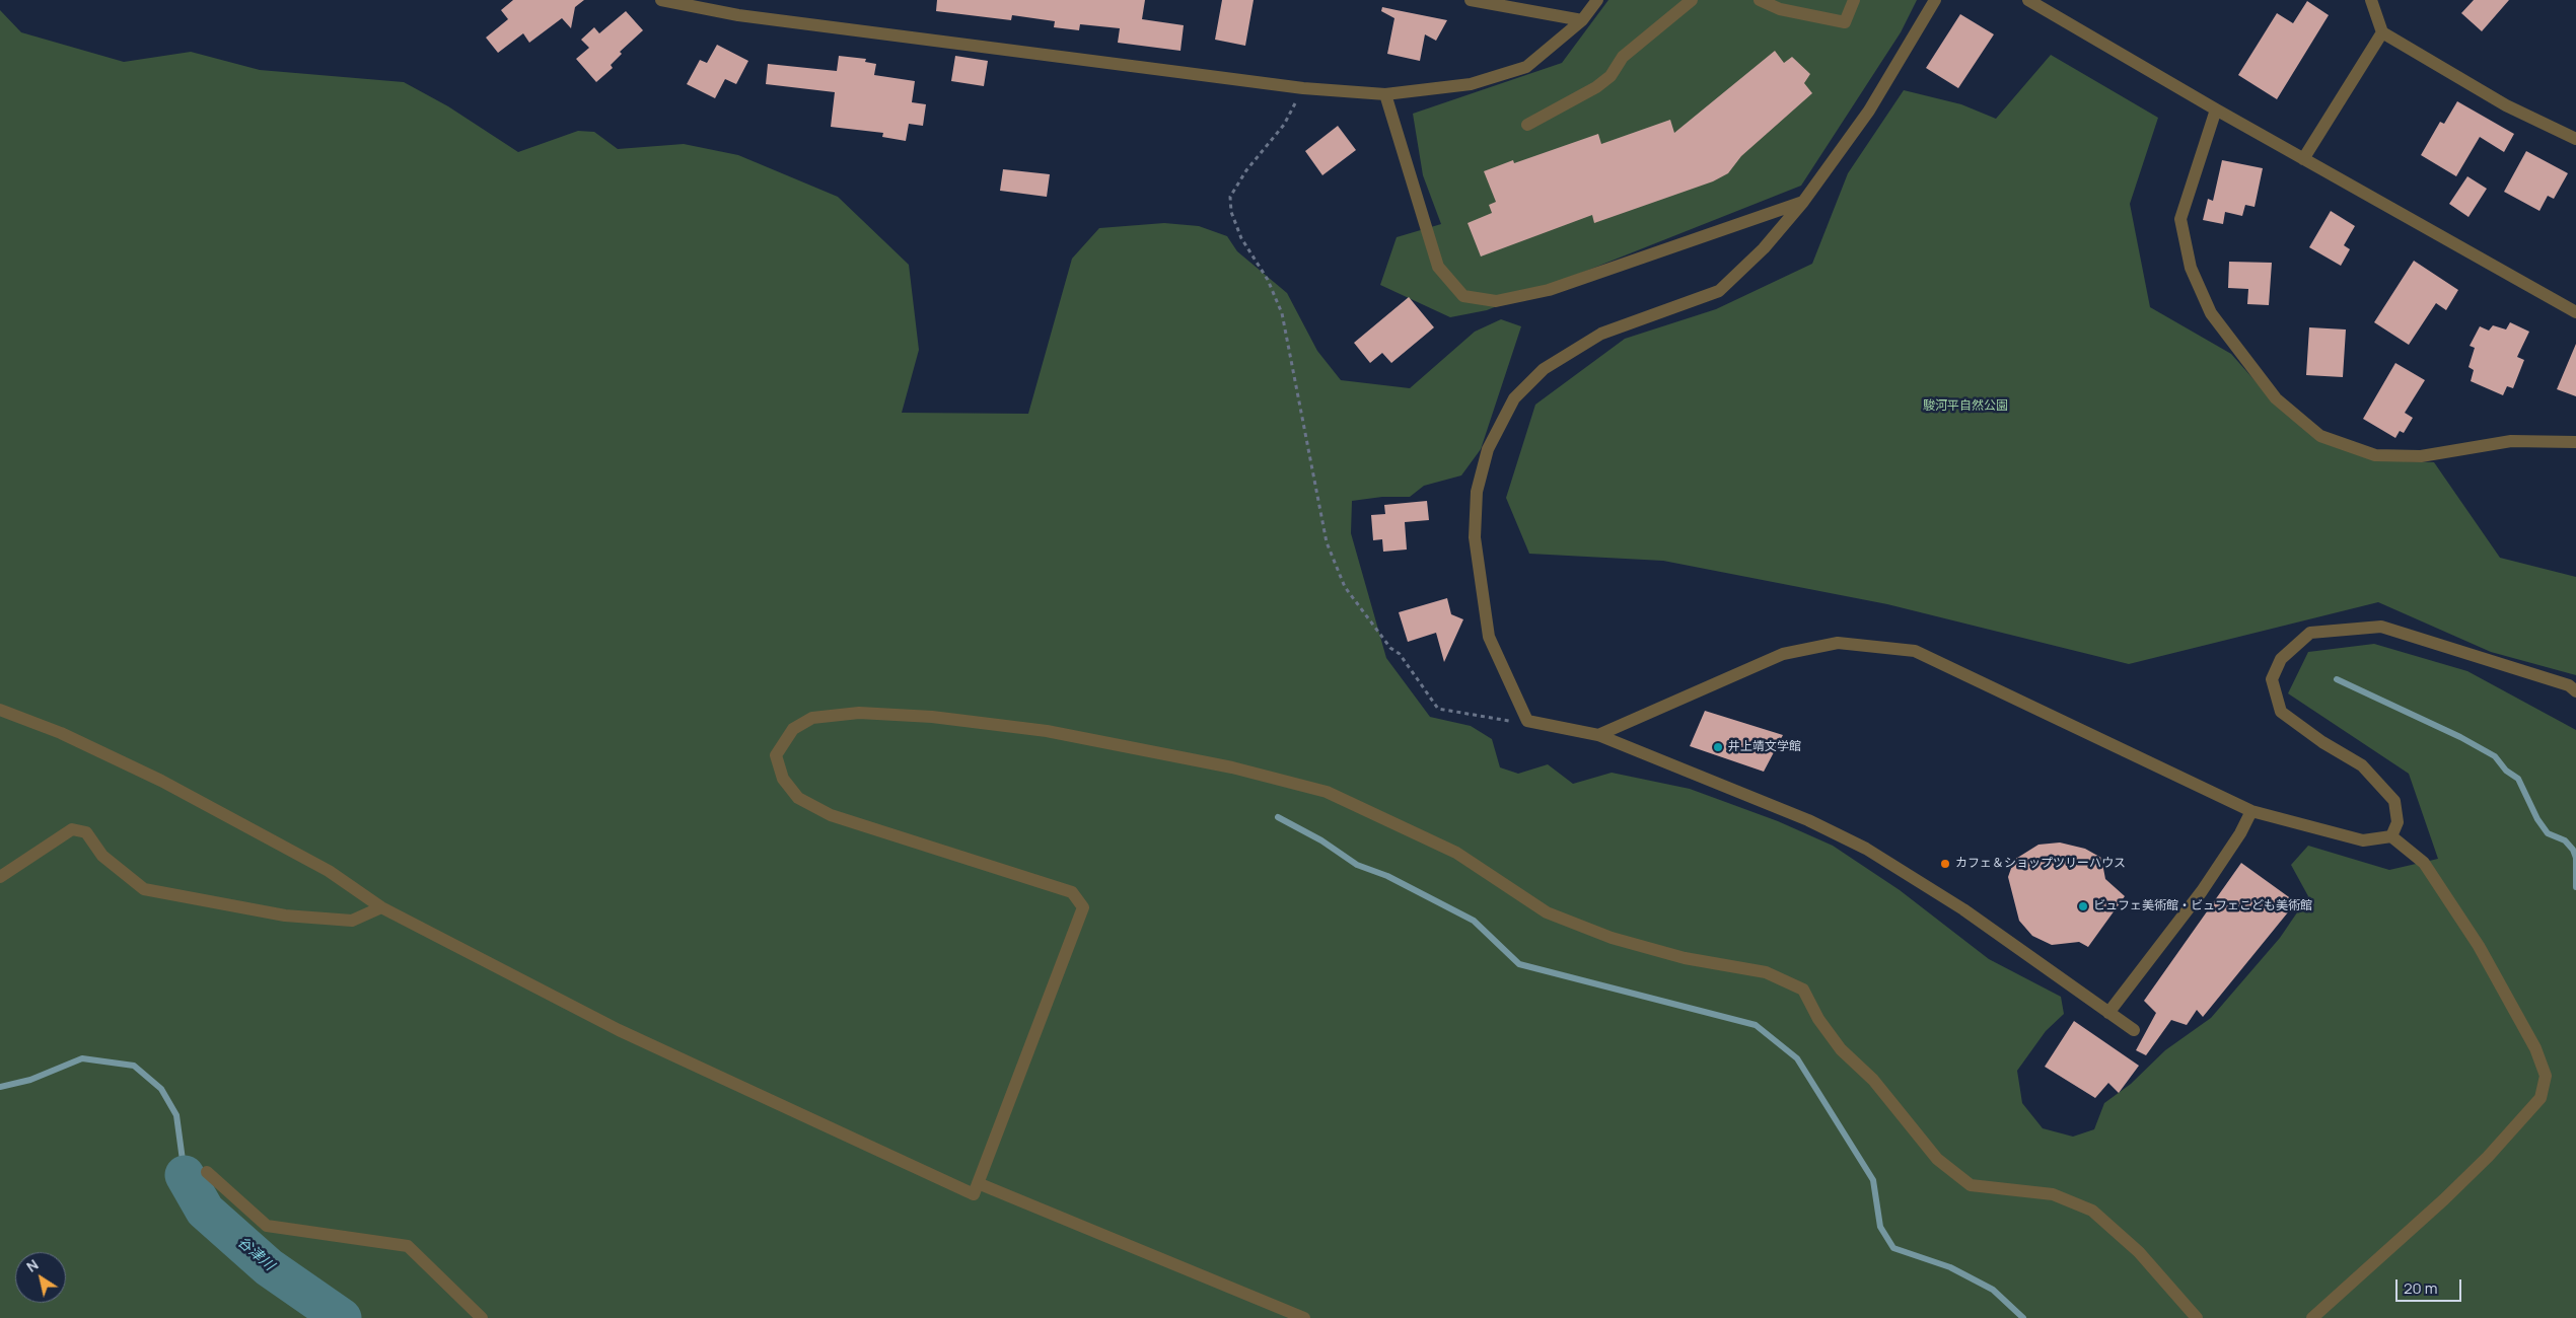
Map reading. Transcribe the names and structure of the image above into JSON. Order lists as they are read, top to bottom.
{
  "water": ["谷津川"],
  "parks": ["駿河平自然公園"],
  "places": ["井上靖文学館", "カフェ＆ショップツリーハウス", "ビュフェ美術館・ビュフェこども美術館"],
  "scale_bar": "20 m",
  "north": "top left"
}
